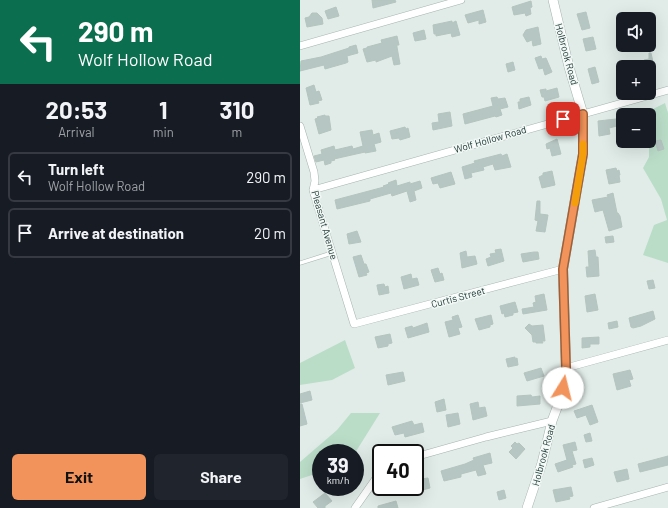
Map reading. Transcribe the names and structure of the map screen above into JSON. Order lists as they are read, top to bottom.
{
  "streets": {
    "street": [
      "Holbrook Road",
      "Wolf Hollow Road",
      "Pleasant Avenue",
      "Curtis Street"
    ]
  },
  "crossings": [
    ["Holbrook Road", "Wolf Hollow Road"],
    ["Holbrook Road", "Curtis Street"],
    ["Wolf Hollow Road", "Pleasant Avenue"],
    ["Pleasant Avenue", "Curtis Street"]
  ],
  "page": {
    "turn": ["290 m", "Wolf Hollow Road"],
    "map_buttons": ["+", "−"],
    "eta": [
      "20:53",
      "Arrival",
      "1",
      "min",
      "310",
      "m"
    ],
    "list": [
      {
        "name": "Turn left",
        "note": "Wolf Hollow Road",
        "value": "290 m"
      },
      {
        "name": "Arrive at destination",
        "value": "20 m"
      }
    ],
    "speed": "39 km/h",
    "limit": "40",
    "buttons": ["Exit", "Share"]
  }
}
